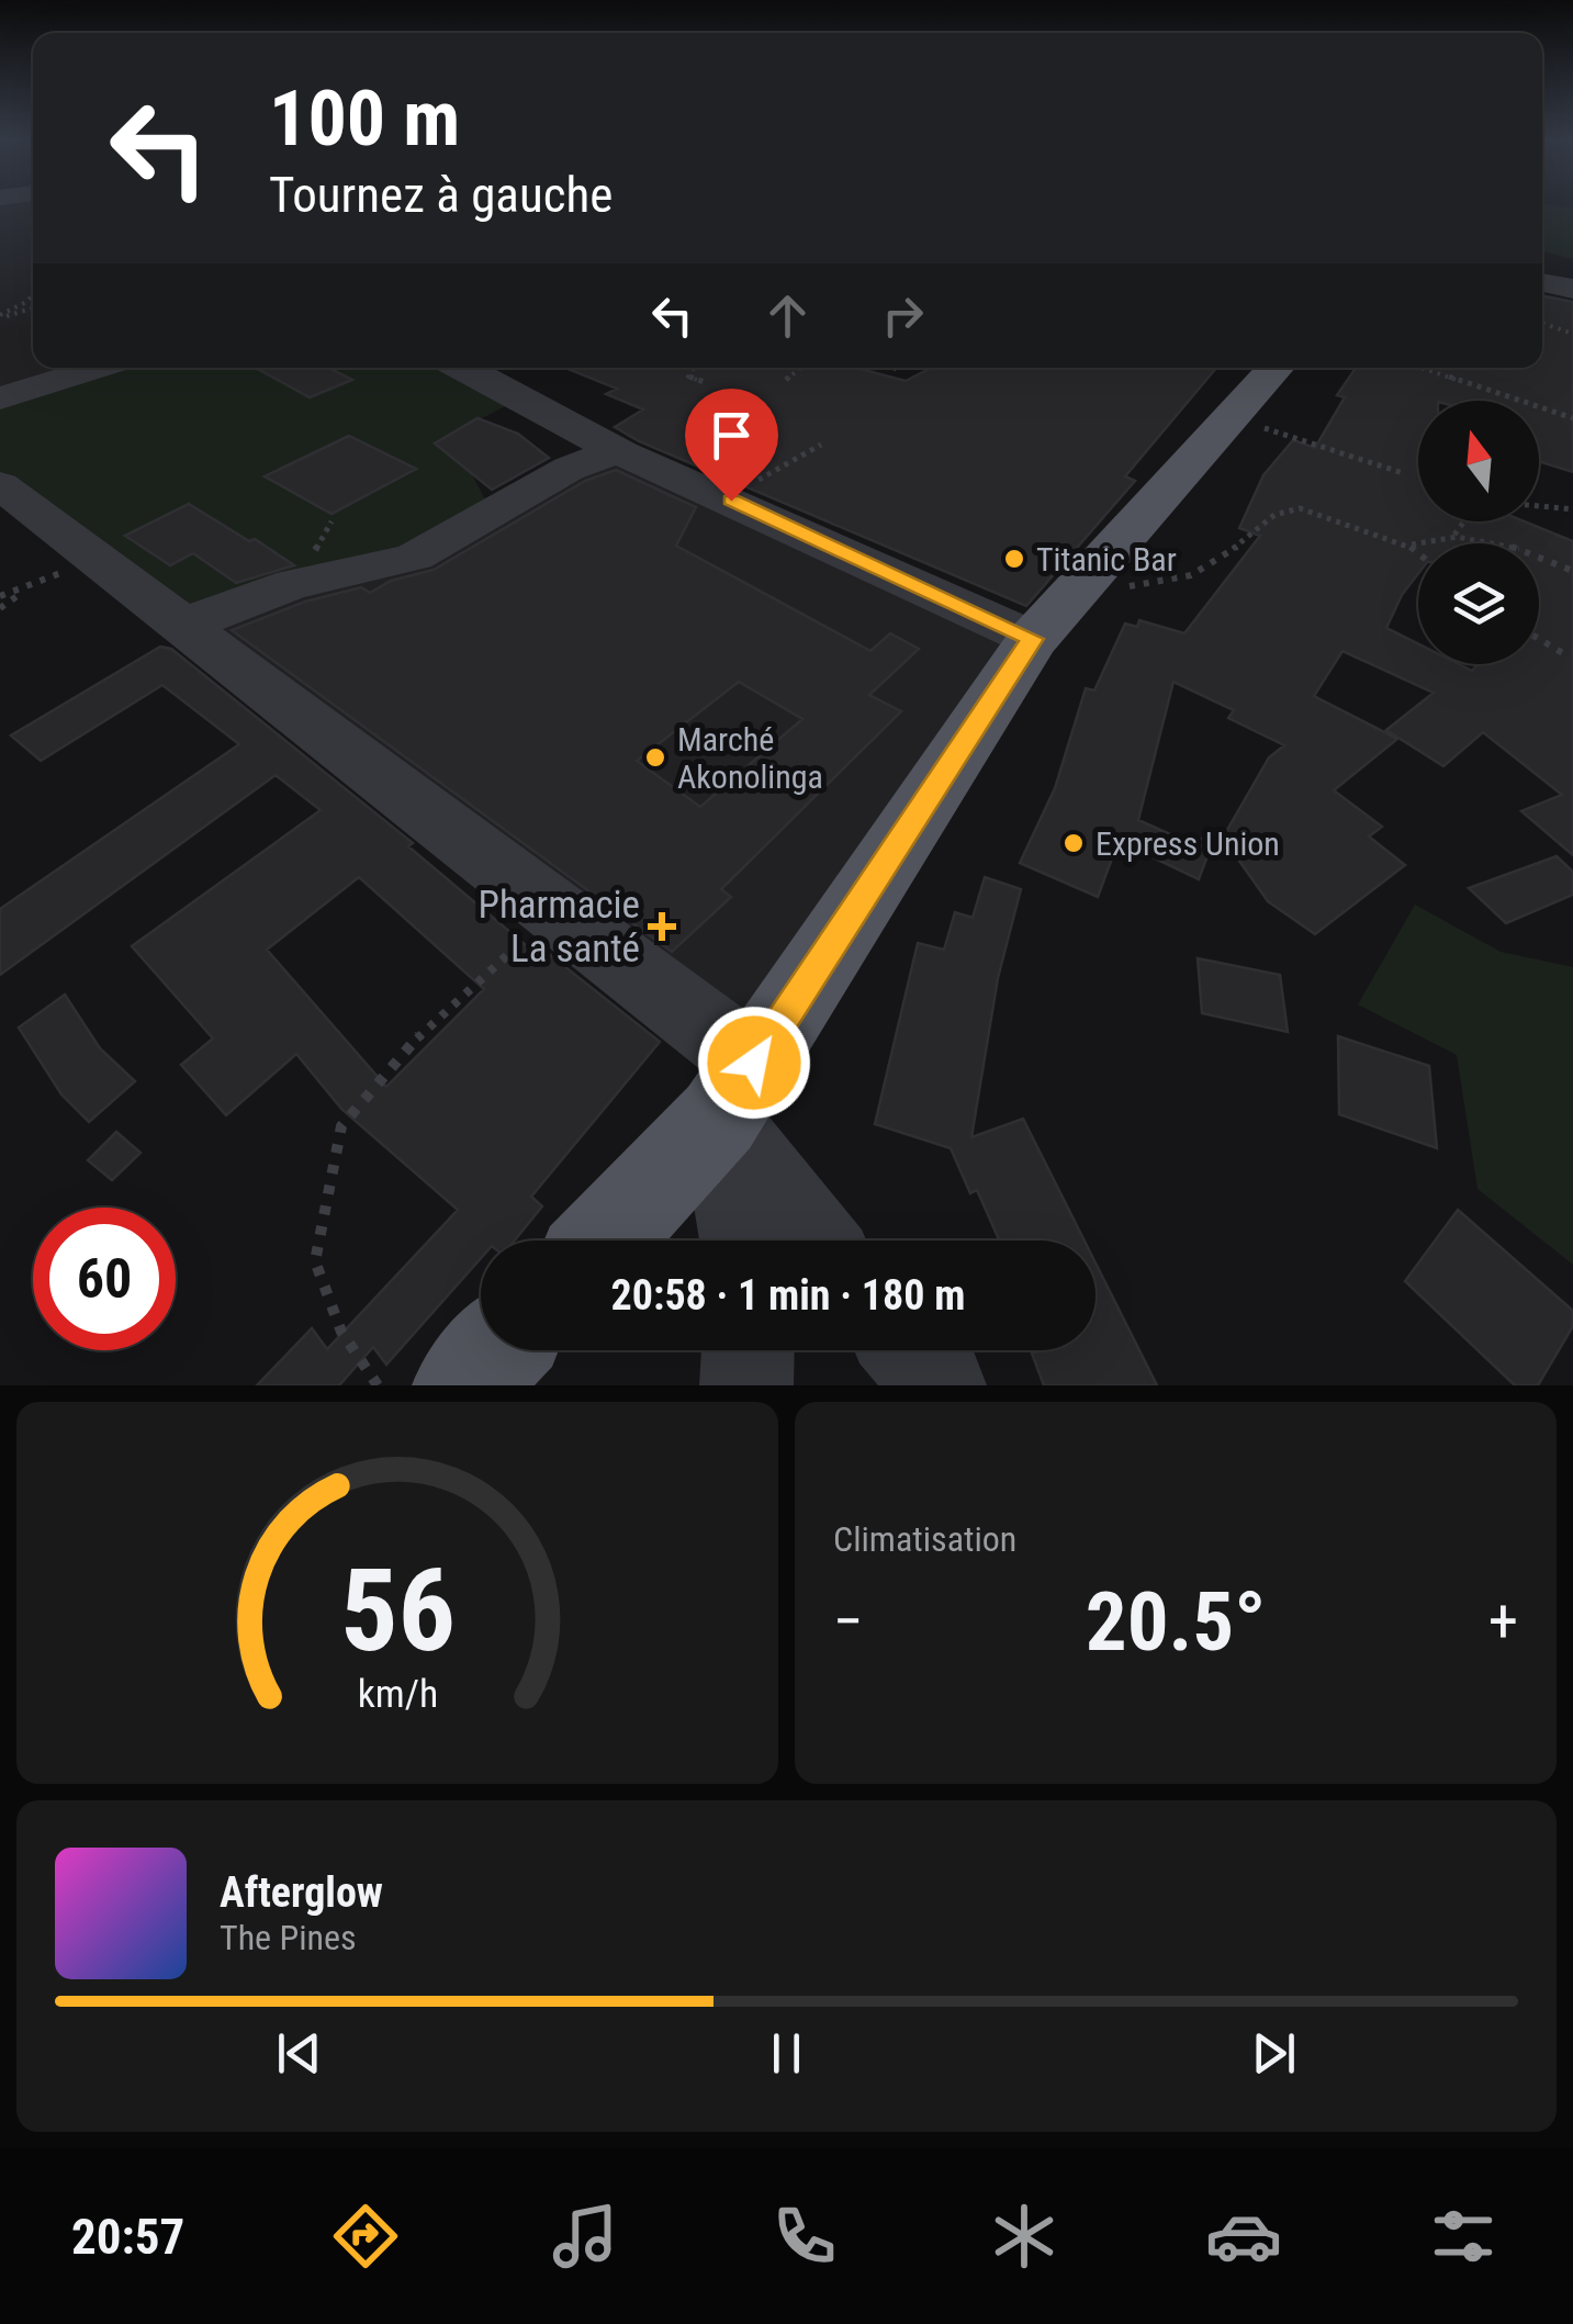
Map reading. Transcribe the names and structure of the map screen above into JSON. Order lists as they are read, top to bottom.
{
  "places": {
    "other": ["Titanic Bar", "Marché Akonolinga", "Express Union"],
    "health": ["Pharmacie La santé"]
  },
  "north": "top",
  "page": {
    "turn": ["100 m", "Tournez à gauche"],
    "limit": "60",
    "trip": "20:58 · 1 min · 180 m",
    "tile": "Climatisation",
    "heat": ["−", "20.5°", "+"],
    "song": ["Afterglow", "The Pines"],
    "tabs": "20:57",
    "gauge": ["56", "km/h"]
  }
}
